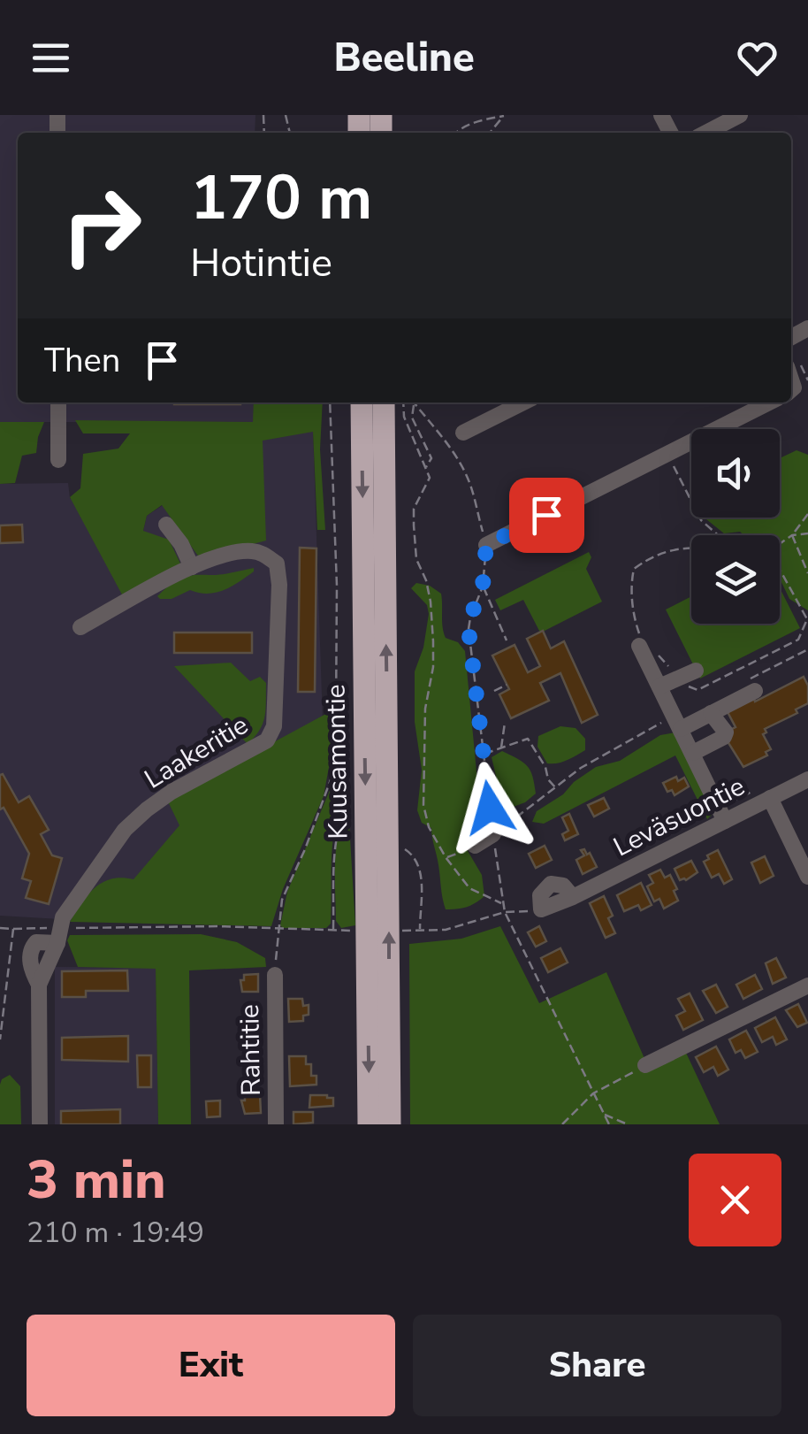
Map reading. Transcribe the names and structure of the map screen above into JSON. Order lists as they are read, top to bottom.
{
  "streets": {
    "highway": ["Kuusamontie"],
    "street": ["Laakeritie", "Leväsuontie", "Rahtitie"]
  },
  "page": {
    "header": "Beeline",
    "turn": ["170 m", "Hotintie"],
    "then": "Then",
    "heading": ["3 min", "210 m · 19:49"],
    "buttons": ["Exit", "Share"]
  }
}
